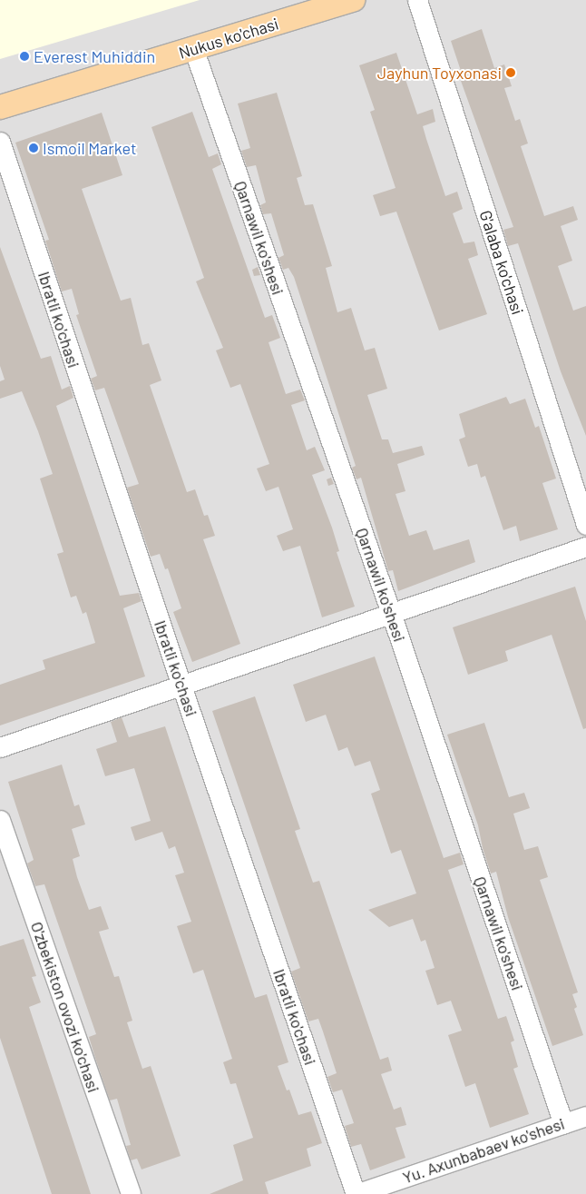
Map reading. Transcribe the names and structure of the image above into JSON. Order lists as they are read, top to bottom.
{
  "streets": {
    "main road": ["Nukus ko'chasi"],
    "street": [
      "Qarnawil ko'shesi",
      "G'alaba ko'chasi",
      "Ibratli ko'chasi",
      "O'zbekiston ovozi ko'chasi",
      "Yu. Axunbabaev ko'shesi"
    ]
  },
  "crossings": [
    ["Nukus ko'chasi", "Qarnawil ko'shesi"],
    ["Qarnawil ko'shesi", "Yu. Axunbabaev ko'shesi"],
    ["Ibratli ko'chasi", "Yu. Axunbabaev ko'shesi"]
  ],
  "places": ["Everest Muhiddin", "Jayhun Toyxonasi", "Ismoil Market"]
}
